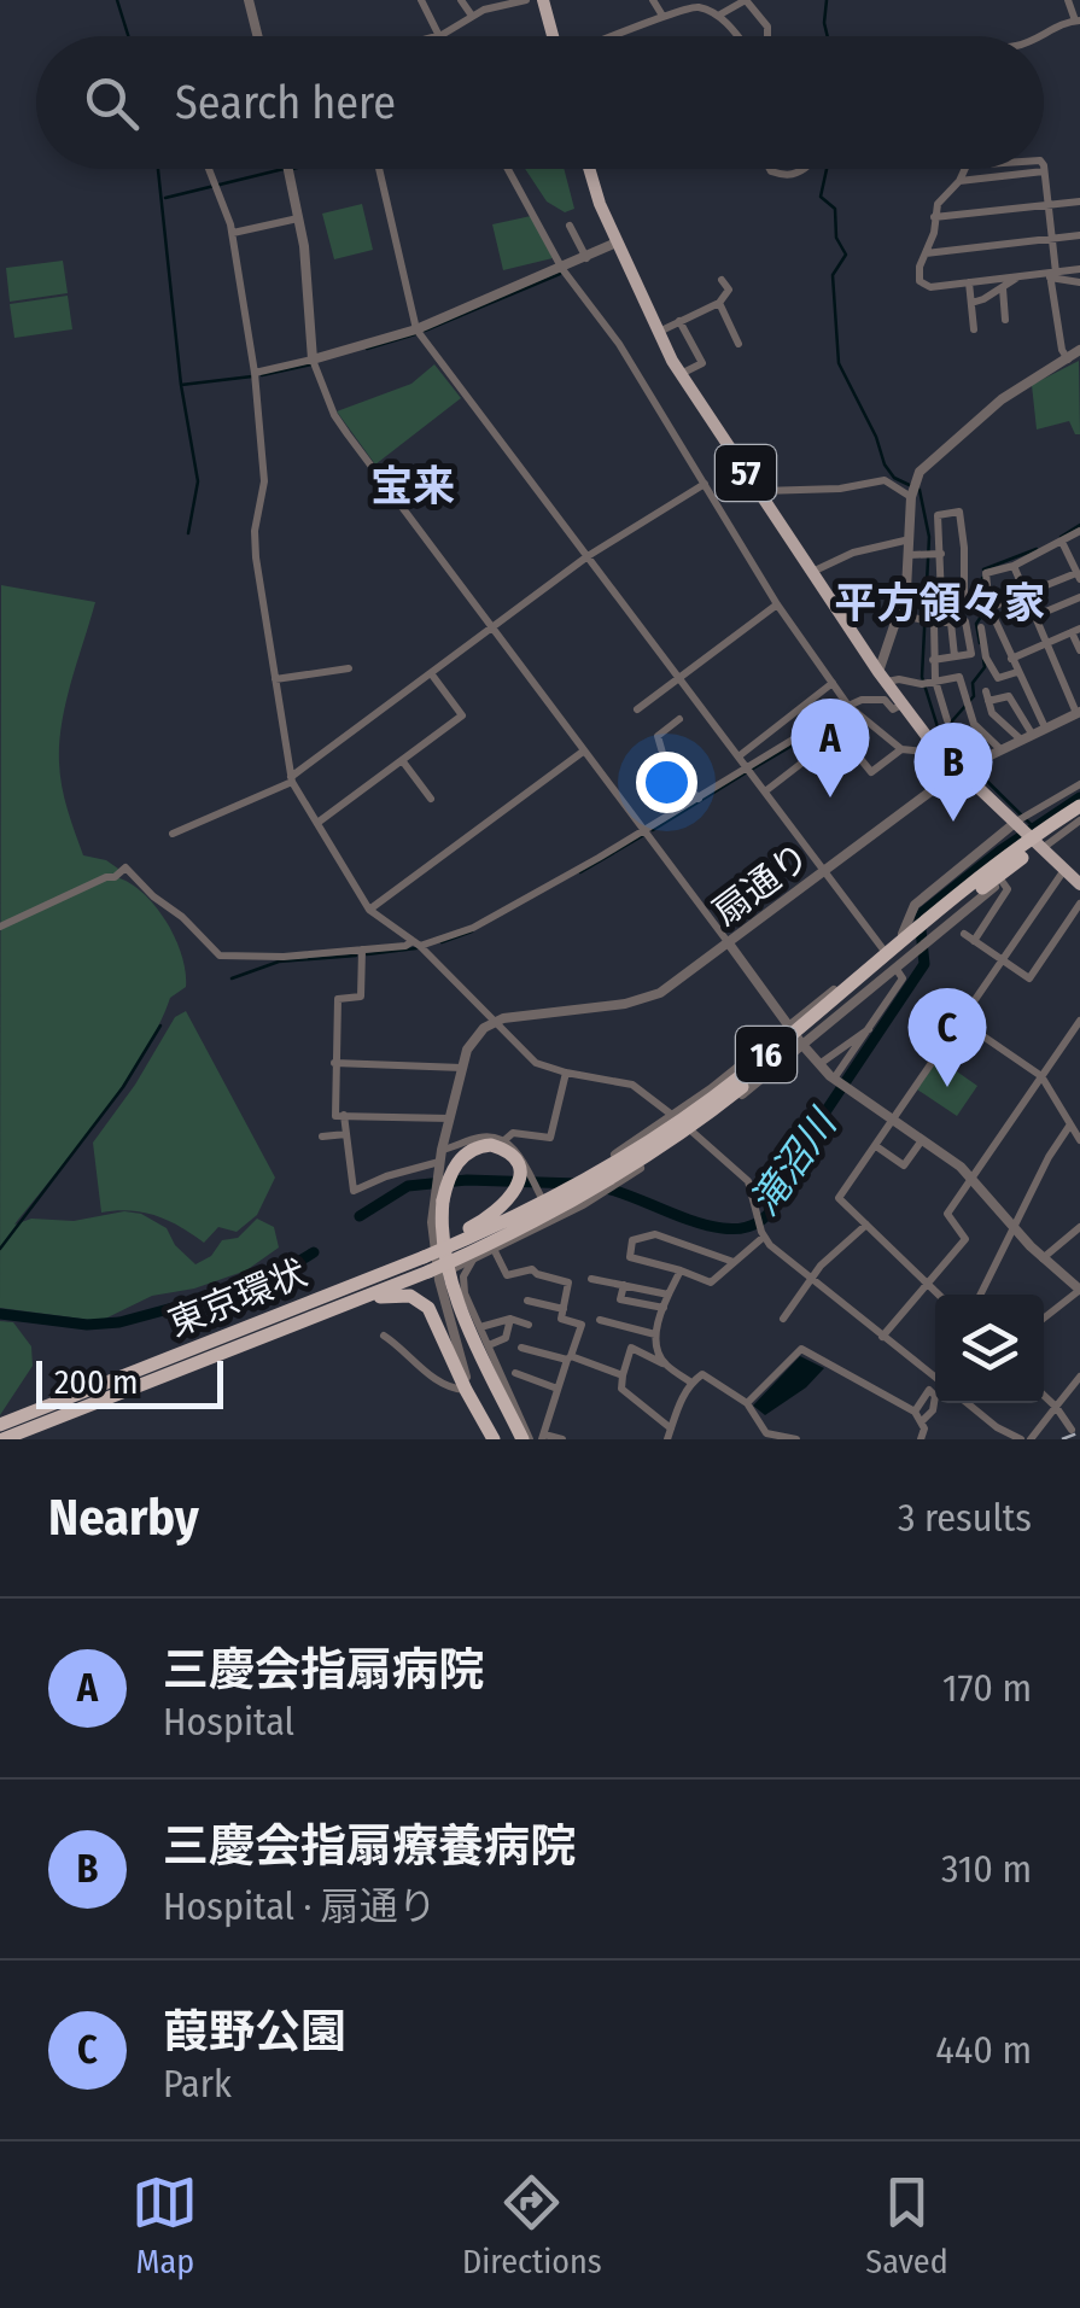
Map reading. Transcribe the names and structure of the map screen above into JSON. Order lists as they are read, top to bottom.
{
  "streets": {
    "highway": ["16", "東京環状"],
    "main road": ["57"],
    "street": ["扇通り"]
  },
  "crossings": [
    ["57", "扇通り"],
    ["16", "東京環状"]
  ],
  "districts": ["宝来", "平方領々家"],
  "water": ["滝沼川"],
  "scale_bar": "200 m",
  "page": {
    "search": "Search here",
    "pins": ["A", "B", "C"],
    "scale": "200 m",
    "heading": ["Nearby", "3 results"],
    "list": [
      {
        "mark": "A",
        "name": "三慶会指扇病院",
        "note": "Hospital",
        "value": "170 m"
      },
      {
        "mark": "B",
        "name": "三慶会指扇療養病院",
        "note": "Hospital · 扇通り",
        "value": "310 m"
      },
      {
        "mark": "C",
        "name": "葭野公園",
        "note": "Park",
        "value": "440 m"
      }
    ],
    "nav": ["Map", "Directions", "Saved"]
  }
}
